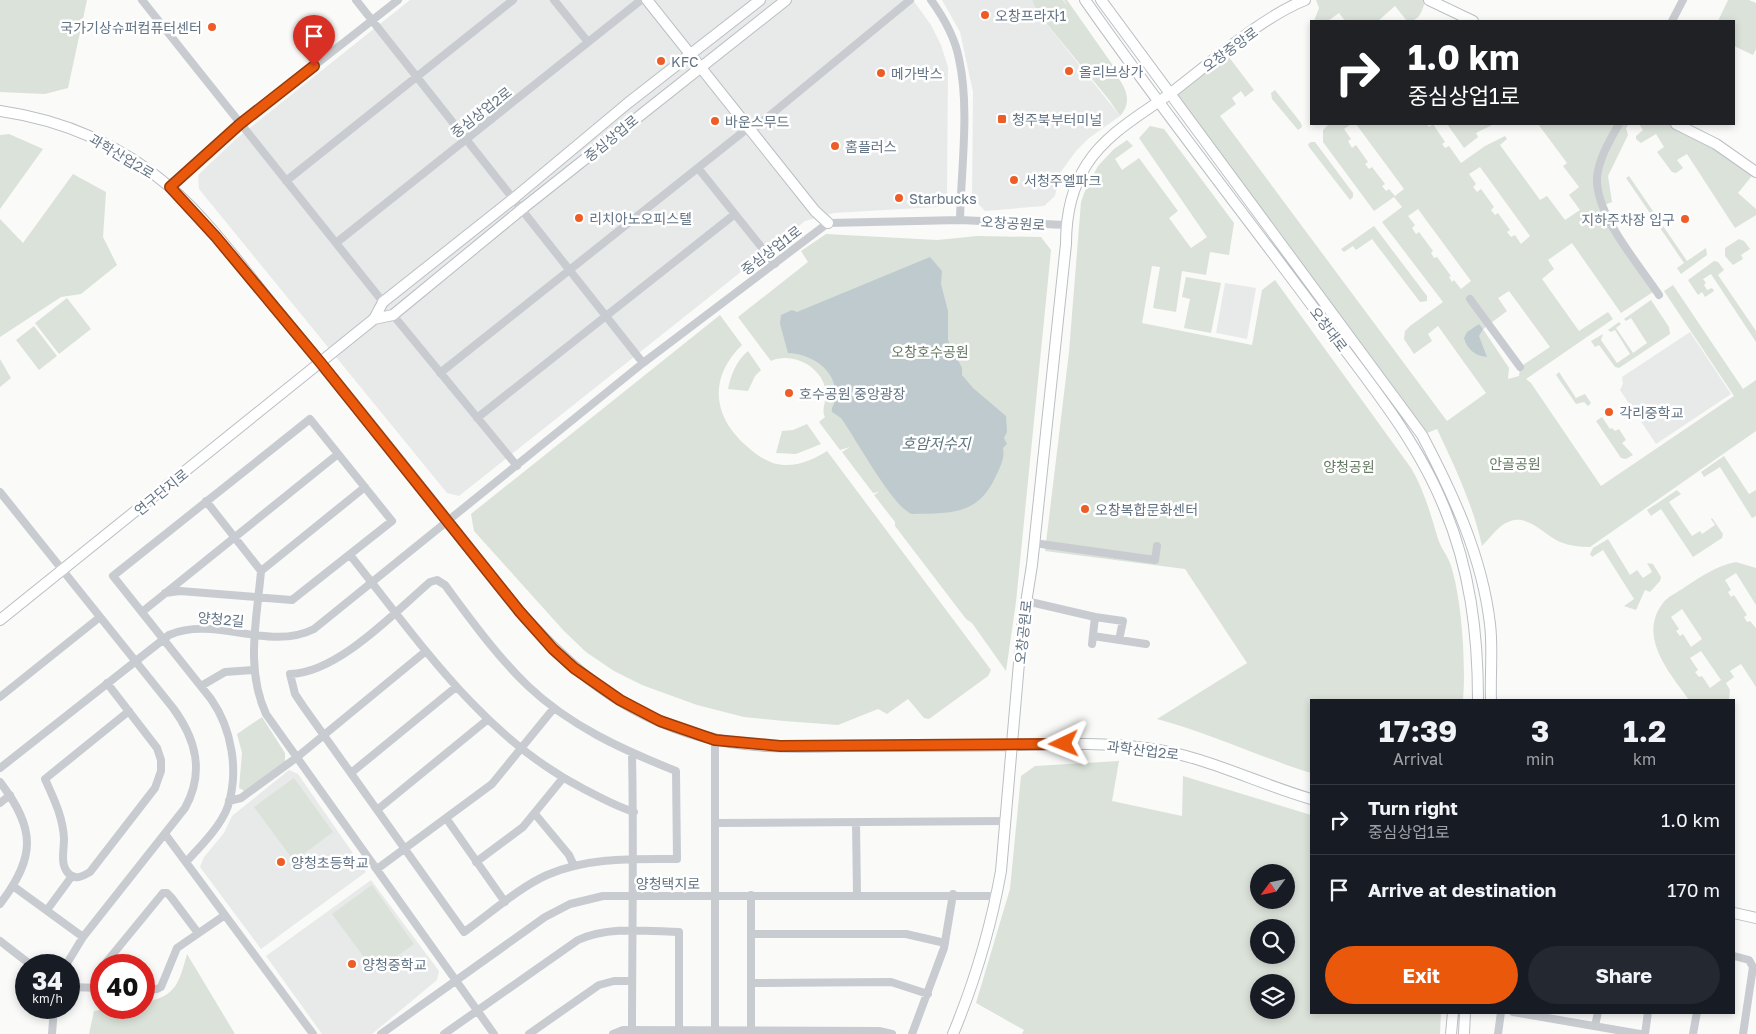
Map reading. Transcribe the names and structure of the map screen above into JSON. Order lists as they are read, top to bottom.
{
  "streets": {
    "street": [
      "오창중앙로",
      "중심상업2로",
      "중심상업로",
      "과학산업2로",
      "오창공원로",
      "중심상업1로",
      "오창대로",
      "연구단지로",
      "양청2길",
      "양청택지로"
    ]
  },
  "crossings": [
    ["오창중앙로", "오창공원로"],
    ["오창중앙로", "오창대로"],
    ["중심상업로", "과학산업2로"],
    ["중심상업로", "연구단지로"],
    ["과학산업2로", "오창공원로"],
    ["과학산업2로", "중심상업1로"],
    ["과학산업2로", "연구단지로"],
    ["과학산업2로", "양청2길"],
    ["오창공원로", "오창대로"],
    ["오창공원로", "양청택지로"],
    ["중심상업1로", "양청2길"]
  ],
  "water": ["호암저수지"],
  "parks": ["오창호수공원", "안골공원", "양청공원"],
  "places": {
    "other": [
      "오창프라자1",
      "국가기상슈퍼컴퓨터센터",
      "KFC",
      "올리브상가",
      "메가박스",
      "바운스무드",
      "홈플러스",
      "서청주엘파크",
      "Starbucks",
      "리치아노오피스텔",
      "지하주차장 입구",
      "호수공원 중앙광장",
      "각리중학교",
      "오창복합문화센터",
      "양청초등학교",
      "양청중학교"
    ],
    "transit": ["청주북부터미널"]
  },
  "north": "bottom left",
  "page": {
    "turn": ["1.0 km", "중심상업1로"],
    "eta": [
      "17:39",
      "Arrival",
      "3",
      "min",
      "1.2",
      "km"
    ],
    "list": [
      {
        "name": "Turn right",
        "note": "중심상업1로",
        "value": "1.0 km"
      },
      {
        "name": "Arrive at destination",
        "value": "170 m"
      }
    ],
    "buttons": ["Exit", "Share"],
    "speed": "34 km/h",
    "limit": "40"
  }
}
